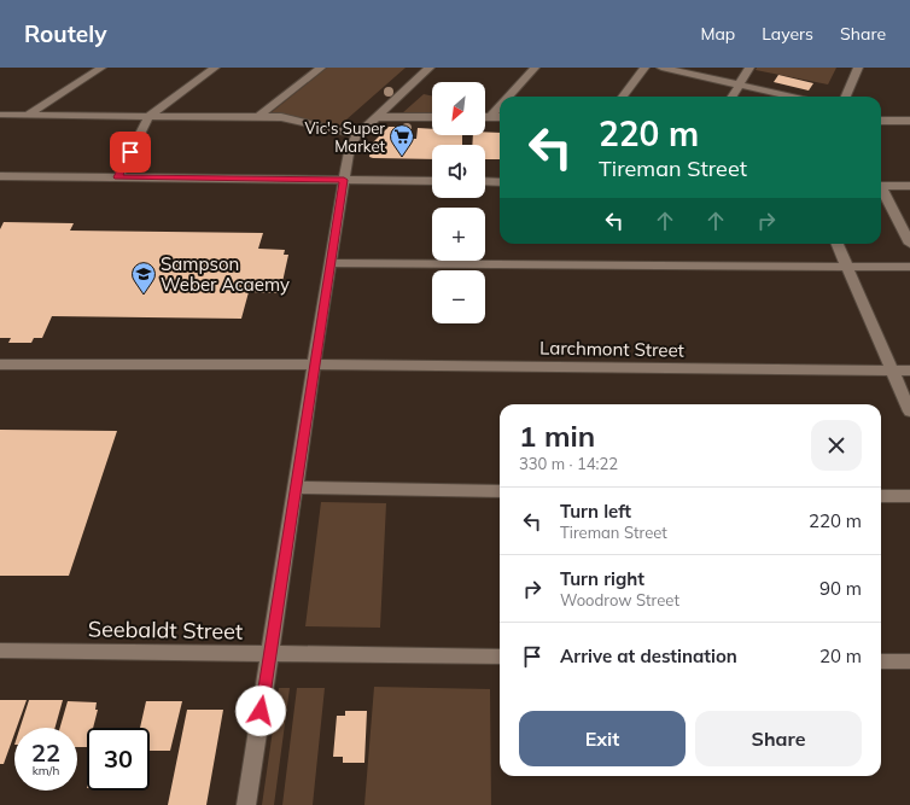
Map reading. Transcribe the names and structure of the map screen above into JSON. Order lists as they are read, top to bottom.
{
  "streets": {
    "street": ["Larchmont Street", "Seebaldt Street"]
  },
  "places": {
    "supermarket": ["Vic's Super Market"],
    "school or university": ["Sampson Weber Acaemy"]
  },
  "north": "bottom left",
  "page": {
    "header": "Routely",
    "nav": ["Map", "Layers", "Share"],
    "map_buttons": ["+", "−"],
    "turn": ["220 m", "Tireman Street"],
    "heading": ["1 min", "330 m · 14:22"],
    "list": [
      {
        "name": "Turn left",
        "note": "Tireman Street",
        "value": "220 m"
      },
      {
        "name": "Turn right",
        "note": "Woodrow Street",
        "value": "90 m"
      },
      {
        "name": "Arrive at destination",
        "value": "20 m"
      }
    ],
    "buttons": ["Exit", "Share"],
    "speed": "22 km/h",
    "limit": "30"
  }
}
